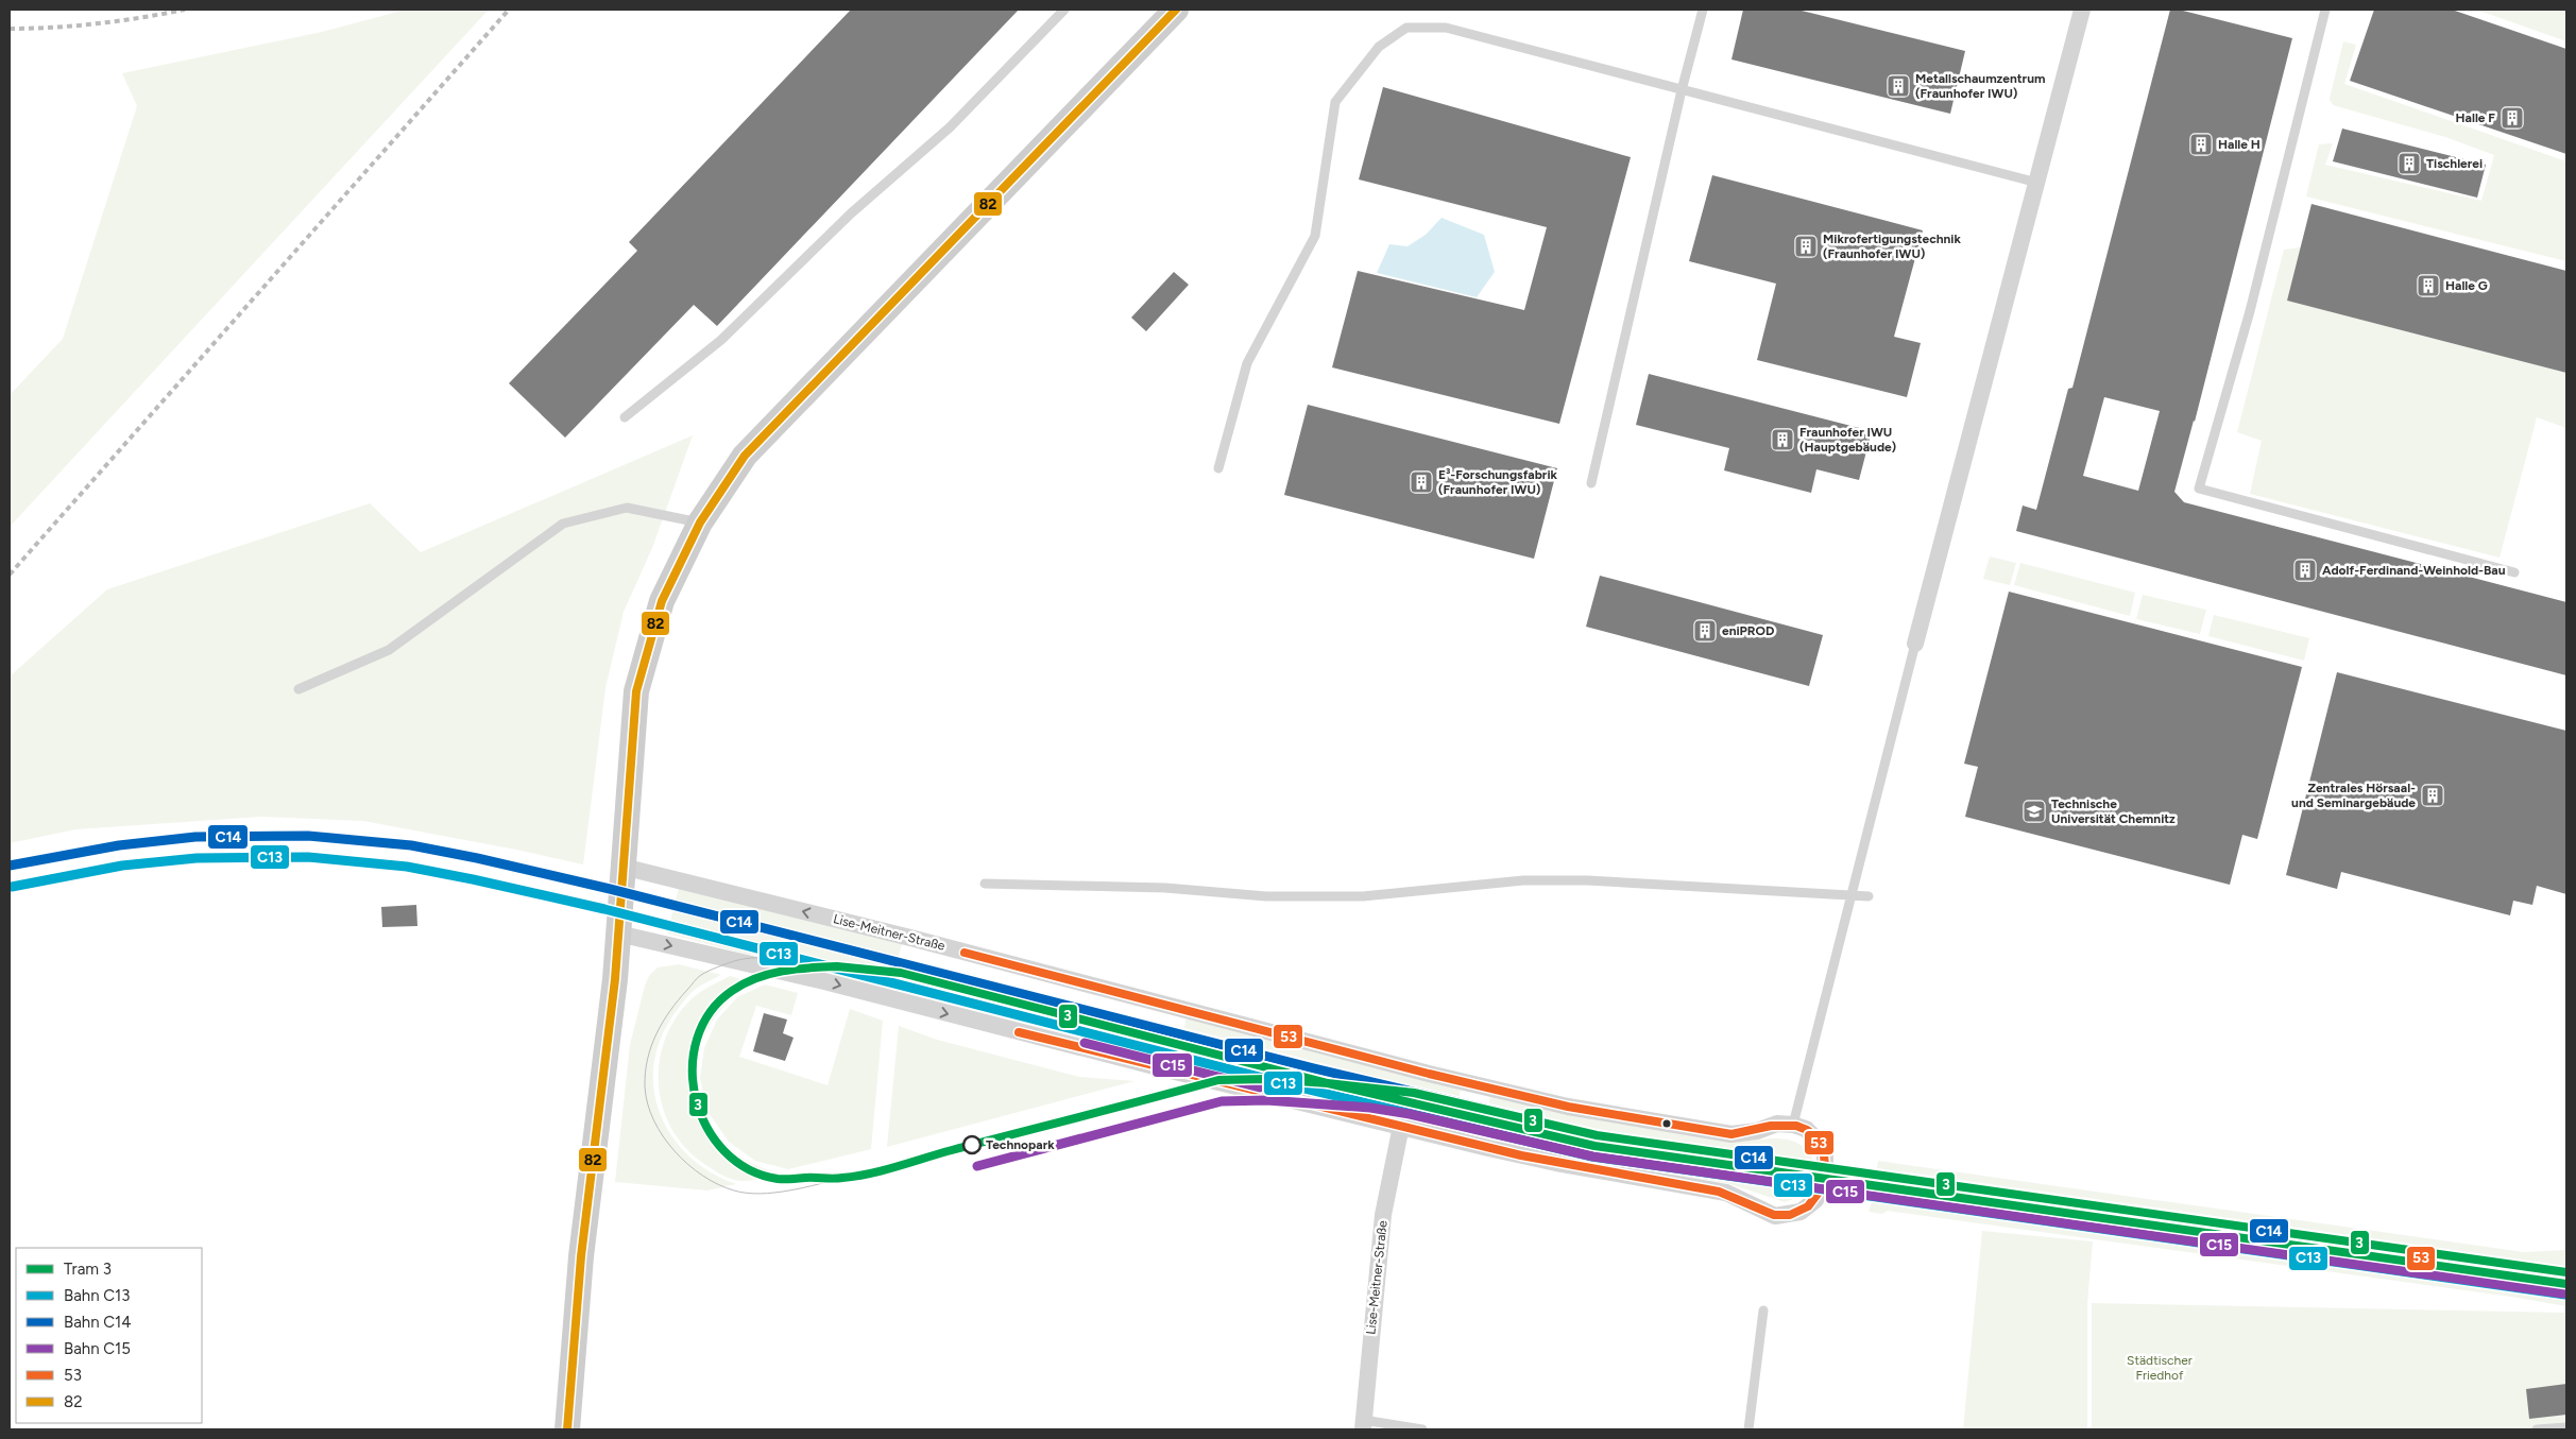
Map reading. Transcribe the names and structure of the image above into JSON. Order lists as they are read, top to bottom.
{
  "streets": {
    "street": ["Lise-Meitner-Straße"]
  },
  "parks": ["Städtischer Friedhof"],
  "places": {
    "building": [
      "Metallschaumzentrum (Fraunhofer IWU)",
      "Halle F",
      "Halle H",
      "Tischlerei",
      "Mikrofertigungstechnik (Fraunhofer IWU)",
      "Halle G",
      "Fraunhofer IWU (Hauptgebäude)",
      "E³-Forschungsfabrik (Fraunhofer IWU)",
      "Adolf-Ferdinand-Weinhold-Bau",
      "eniPROD",
      "Zentrales Hörsaal- und Seminargebäude"
    ],
    "school or university": ["Technische Universität Chemnitz"],
    "other": ["Technopark"]
  },
  "lines": [
    "transit line 82",
    "rail line C14",
    "rail line C13",
    "transit line 53",
    "tram line 3",
    "rail line C15"
  ],
  "legend": [
    "Tram 3",
    "Bahn C13",
    "Bahn C14",
    "Bahn C15",
    "53",
    "82"
  ]
}
